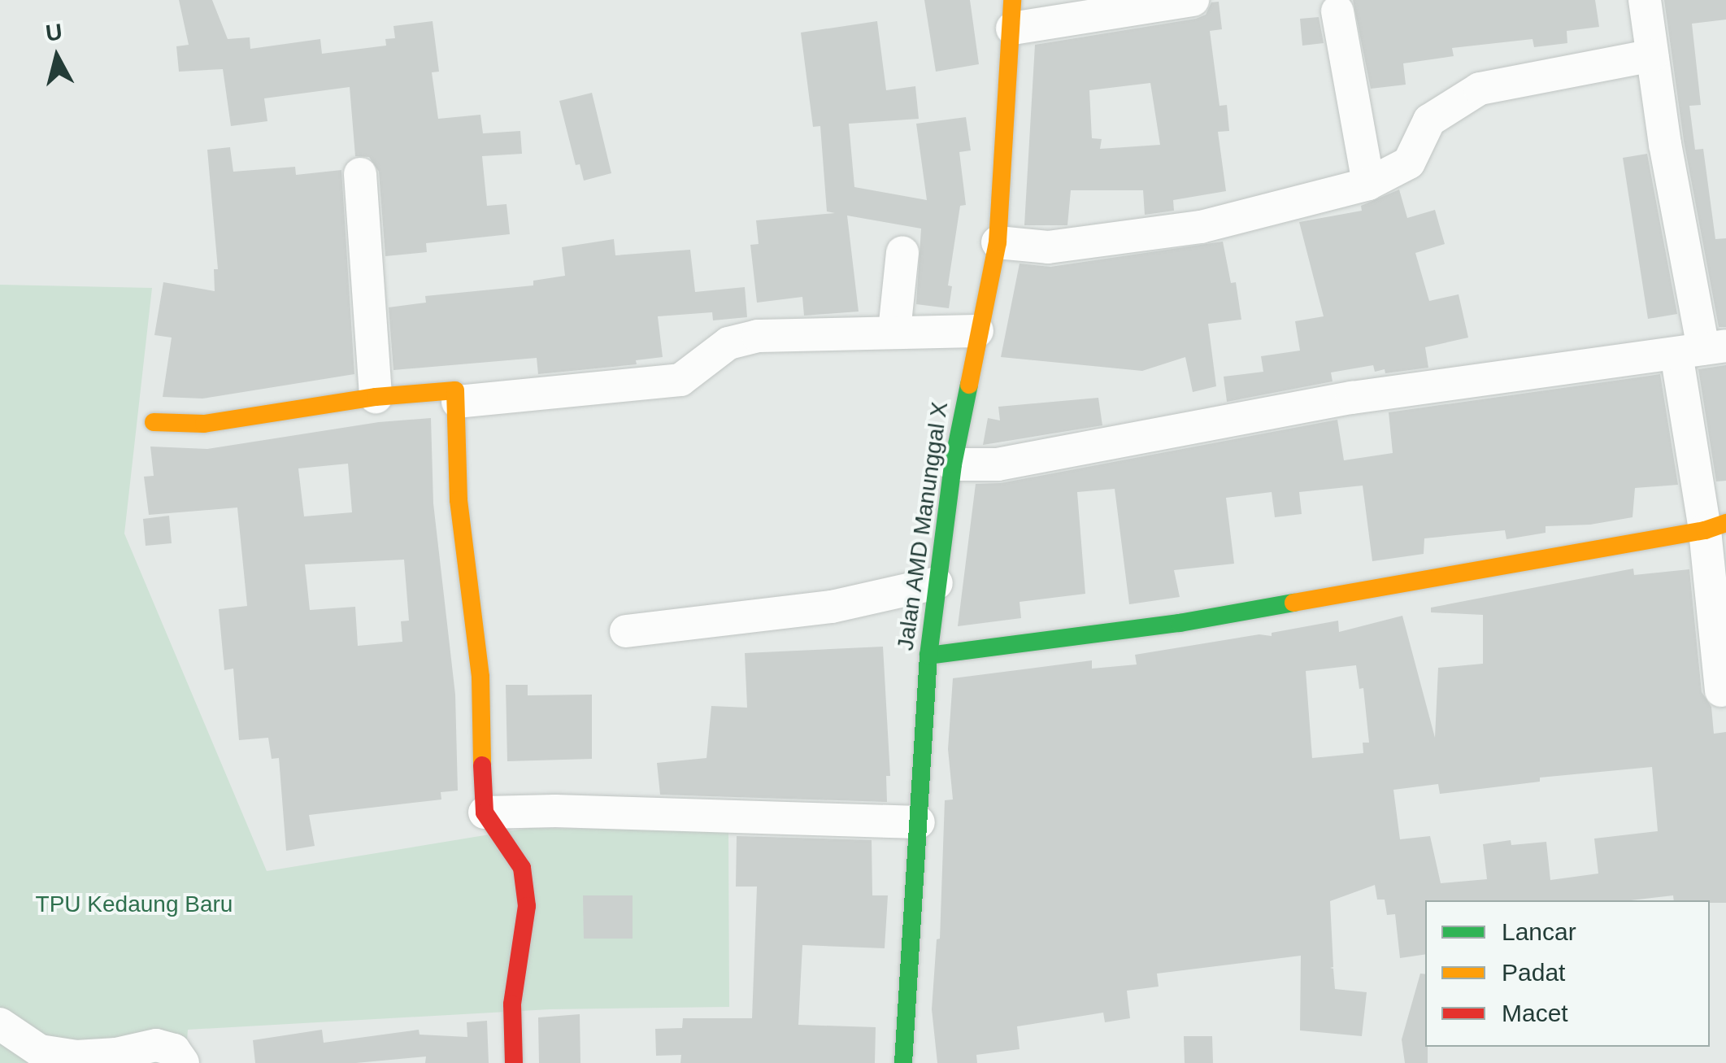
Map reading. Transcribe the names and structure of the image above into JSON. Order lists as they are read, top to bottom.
{
  "streets": {
    "street": ["Jalan AMD Manunggal X"]
  },
  "parks": ["TPU Kedaung Baru"],
  "legend": ["Lancar", "Padat", "Macet"],
  "north": "top"
}
